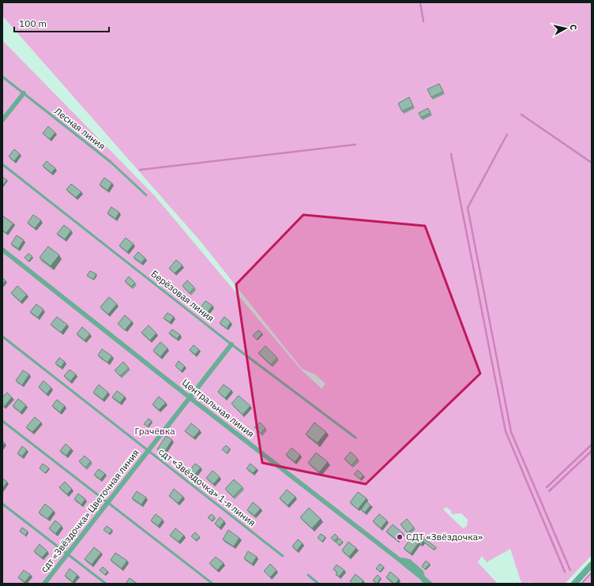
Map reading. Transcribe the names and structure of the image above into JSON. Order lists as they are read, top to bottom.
{
  "streets": {
    "street": ["Центральная линия", "сдт «Звёздочка» Цветочная линия"],
    "lane": ["Лесная линия", "Берёзовая линия", "сдт «Звёздочка» 1-я линия"]
  },
  "crossings": [
    ["Берёзовая линия", "сдт «Звёздочка» Цветочная линия"],
    ["Центральная линия", "сдт «Звёздочка» Цветочная линия"],
    ["сдт «Звёздочка» 1-я линия", "сдт «Звёздочка» Цветочная линия"]
  ],
  "parks": ["Грачёвка"],
  "places": ["СДТ «Звёздочка»"],
  "scale_bar": "100 m",
  "north": "right"
}
